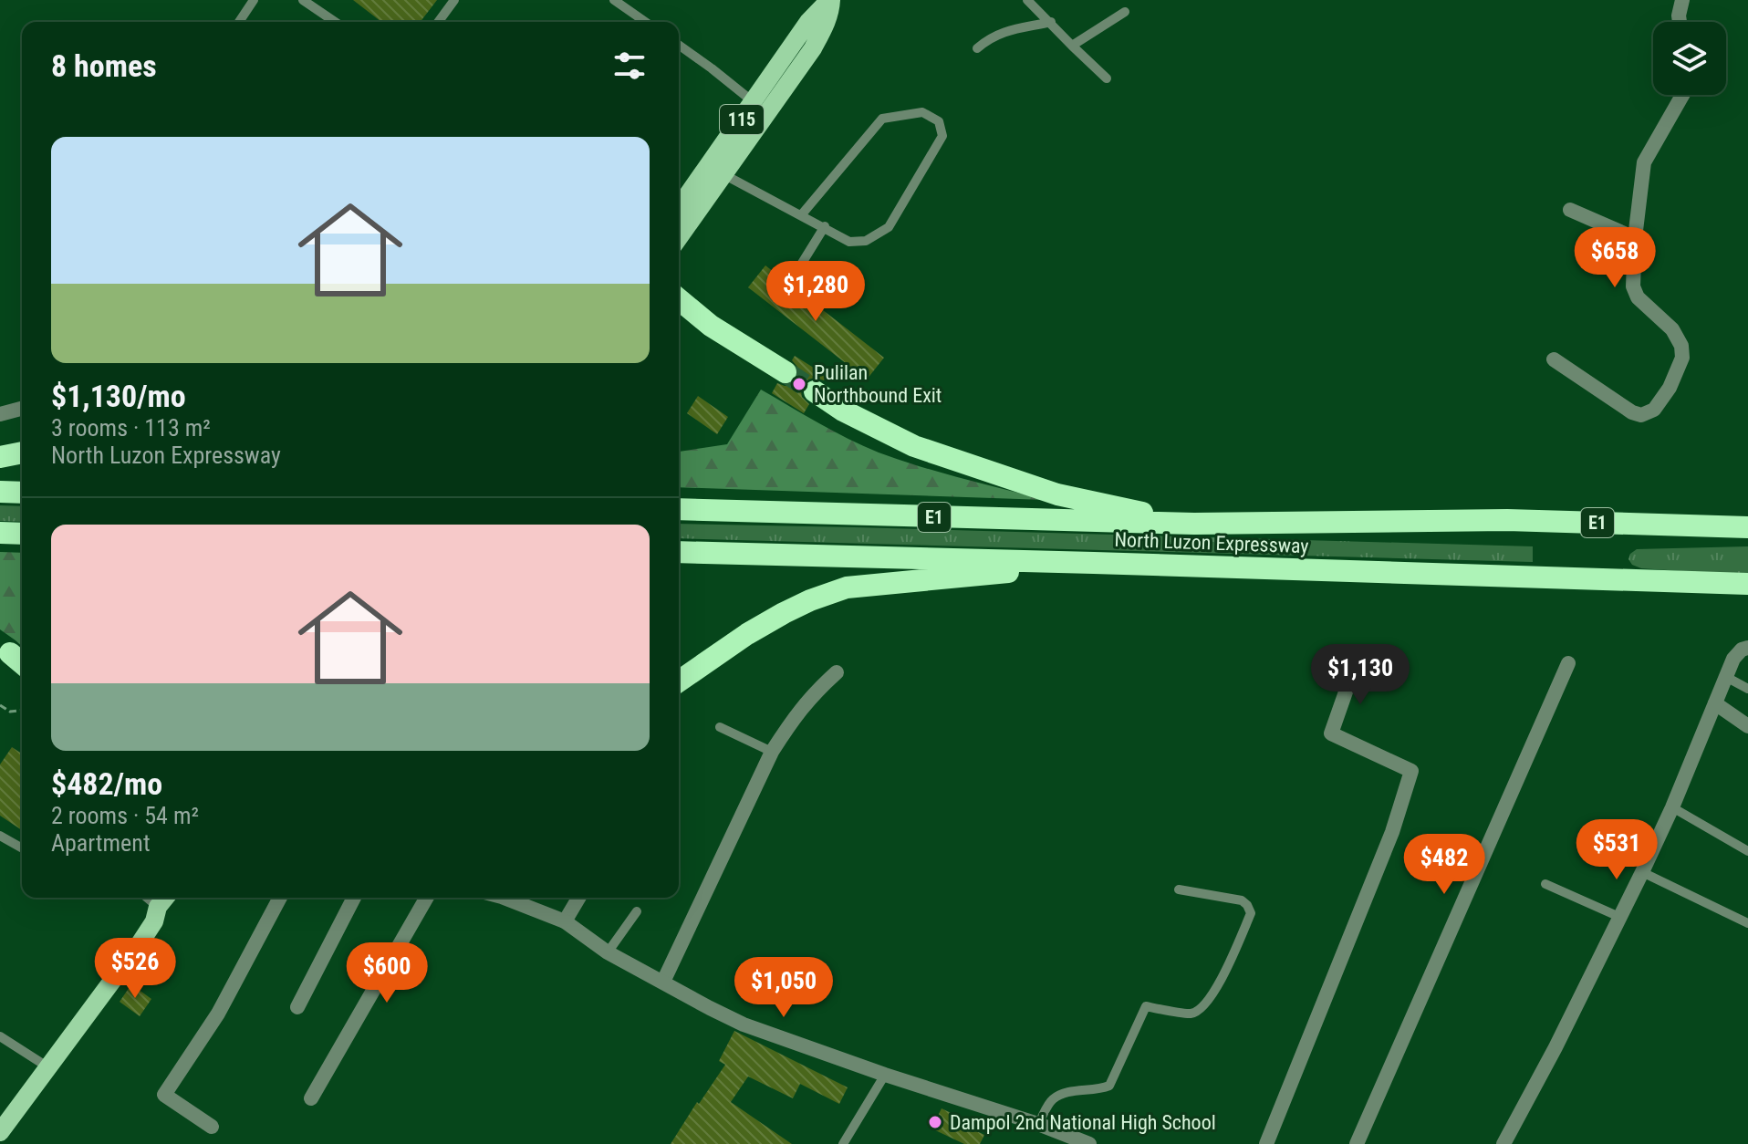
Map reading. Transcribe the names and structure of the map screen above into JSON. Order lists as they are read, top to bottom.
{
  "streets": {
    "highway": ["E1", "North Luzon Expressway"],
    "main road": ["115"]
  },
  "places": ["Pulilan Northbound Exit", "Dampol 2nd National High School"],
  "page": {
    "heading": "8 homes",
    "list": [
      {
        "name": "$1,130/mo",
        "note": "3 rooms · 113 m² · North Luzon Expressway"
      },
      {
        "name": "$482/mo",
        "note": "2 rooms · 54 m² · Apartment"
      }
    ],
    "price": [
      "$658",
      "$1,280",
      "$1,130",
      "$531",
      "$482",
      "$526",
      "$600",
      "$1,050"
    ]
  }
}
